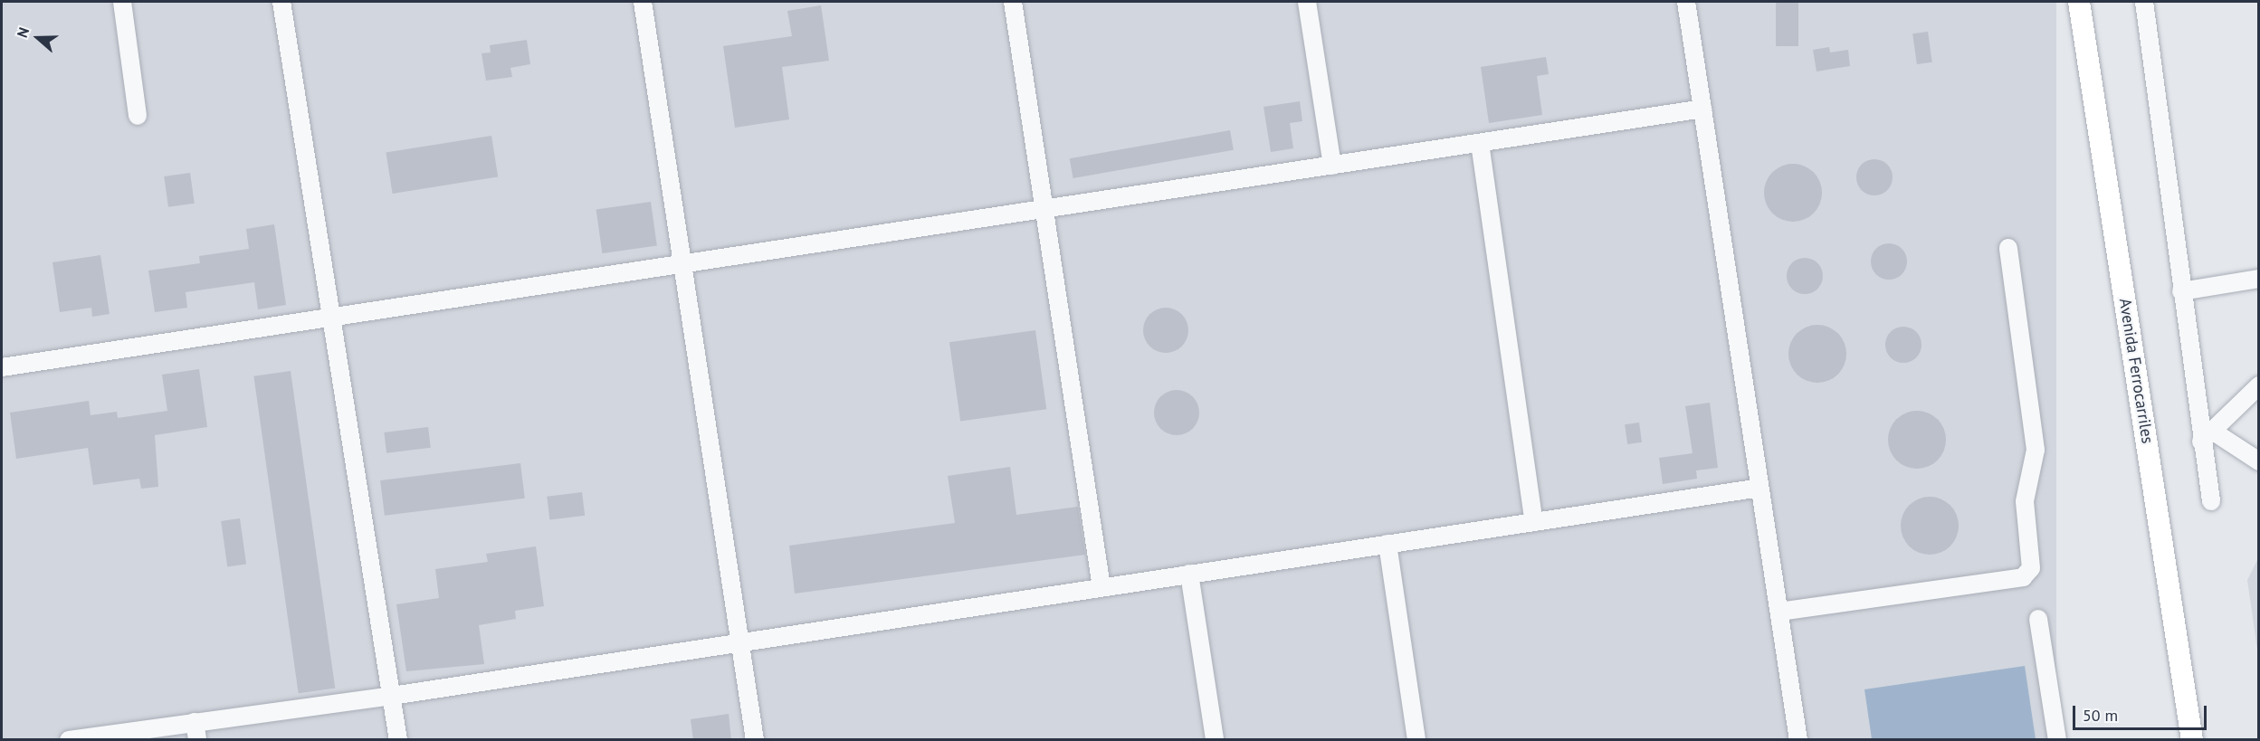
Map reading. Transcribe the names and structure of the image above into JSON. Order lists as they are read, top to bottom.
{
  "streets": {
    "main road": ["Avenida Ferrocarriles"]
  },
  "scale_bar": "50 m",
  "north": "left"
}
